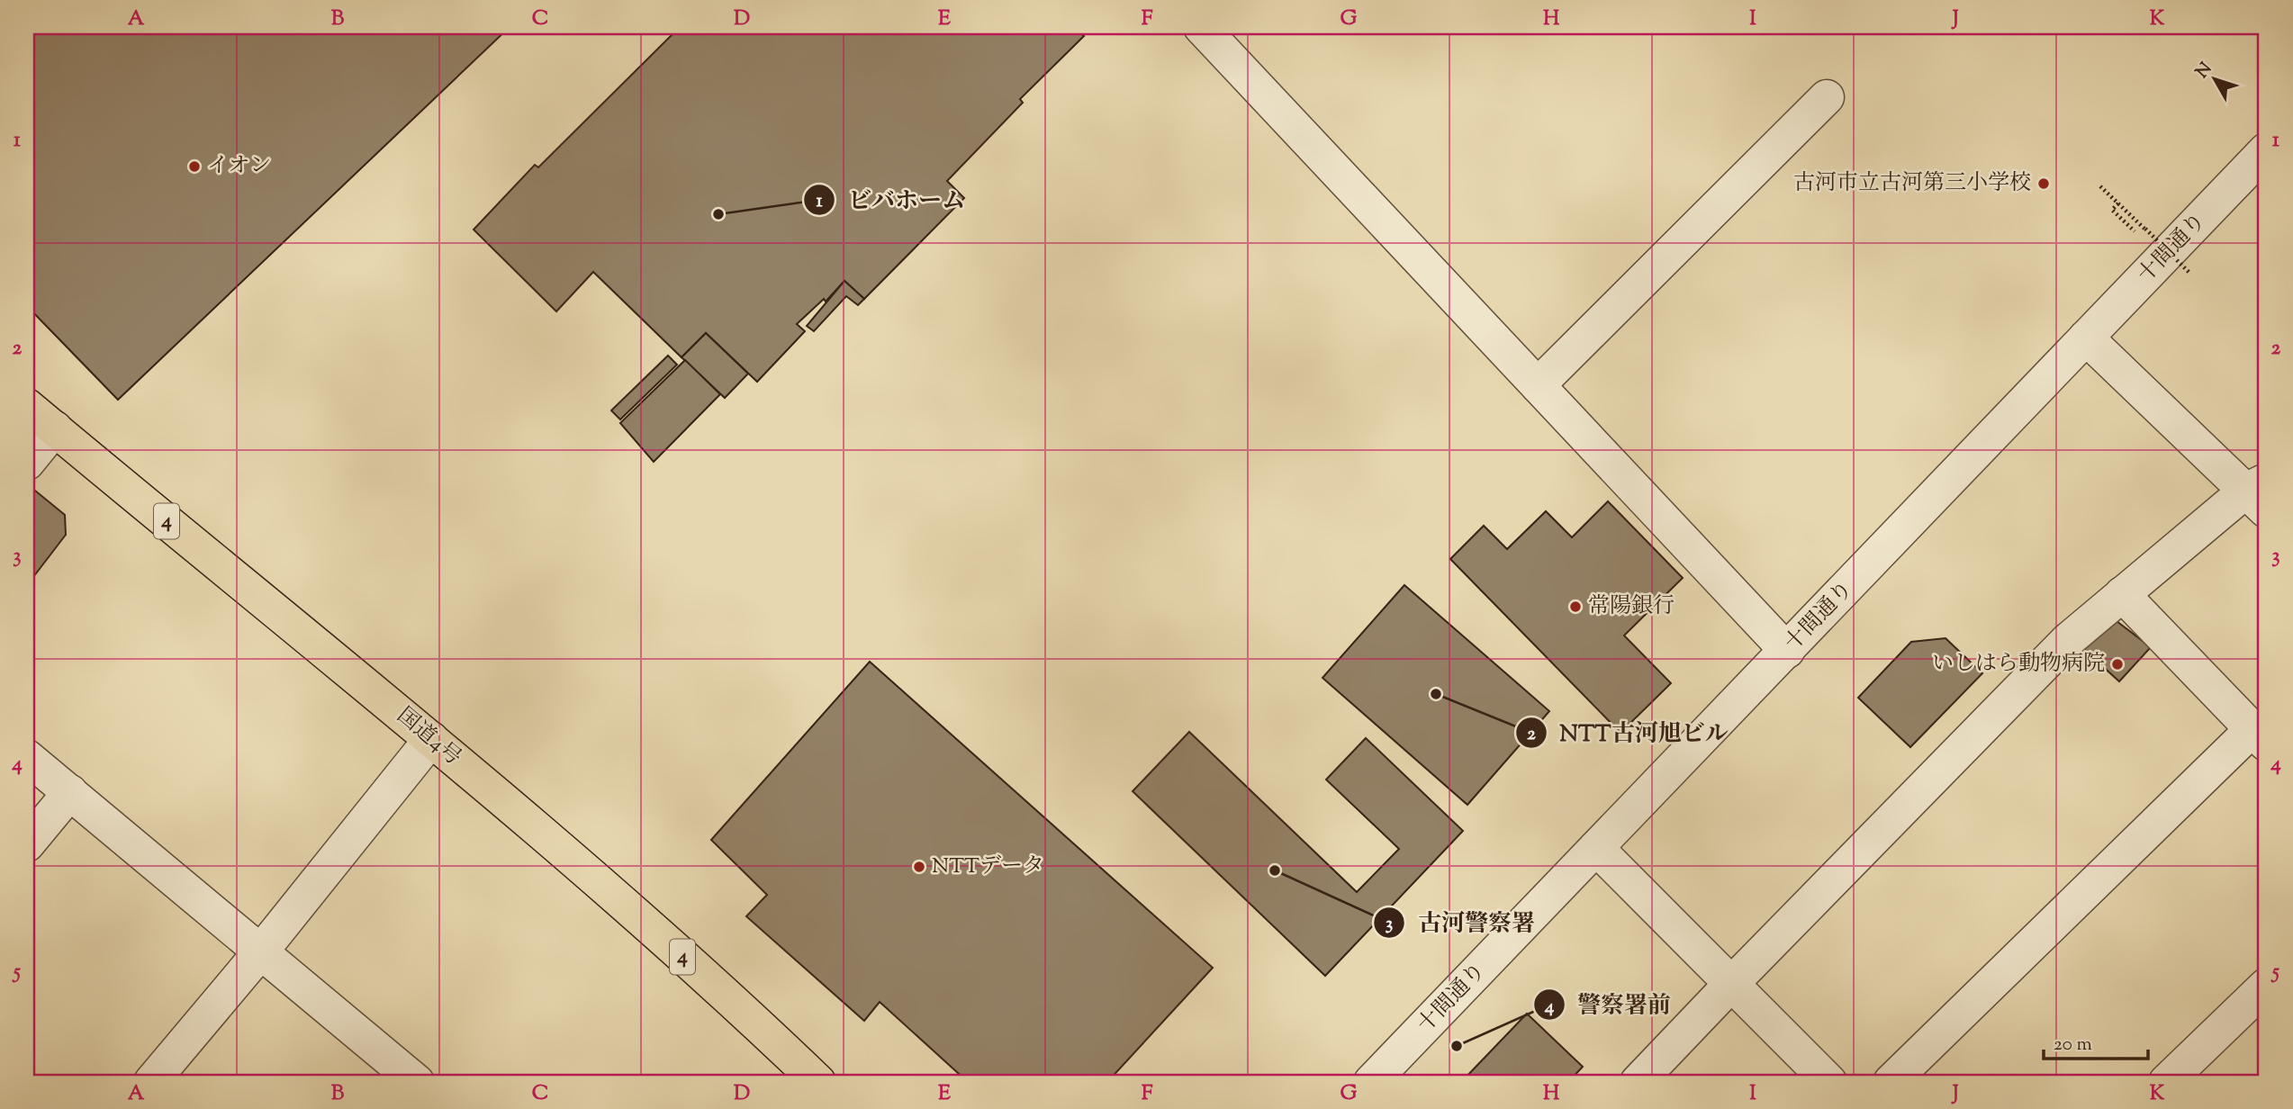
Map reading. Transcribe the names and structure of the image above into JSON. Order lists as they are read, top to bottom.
{
  "streets": {
    "highway": ["4", "国道4号"],
    "street": ["十間通り"]
  },
  "places": [
    "イオン",
    "古河市立古河第三小学校",
    "ビバホーム",
    "常陽銀行",
    "いしはら動物病院",
    "NTT古河旭ビル",
    "NTTデータ",
    "古河警察署",
    "警察署前"
  ],
  "scale_bar": "20 m",
  "north": "top left",
  "grid": {
    "columns": [
      "A",
      "B",
      "C",
      "D",
      "E",
      "F",
      "G",
      "H",
      "I",
      "J",
      "K"
    ],
    "rows": [
      "1",
      "2",
      "3",
      "4",
      "5"
    ]
  }
}
